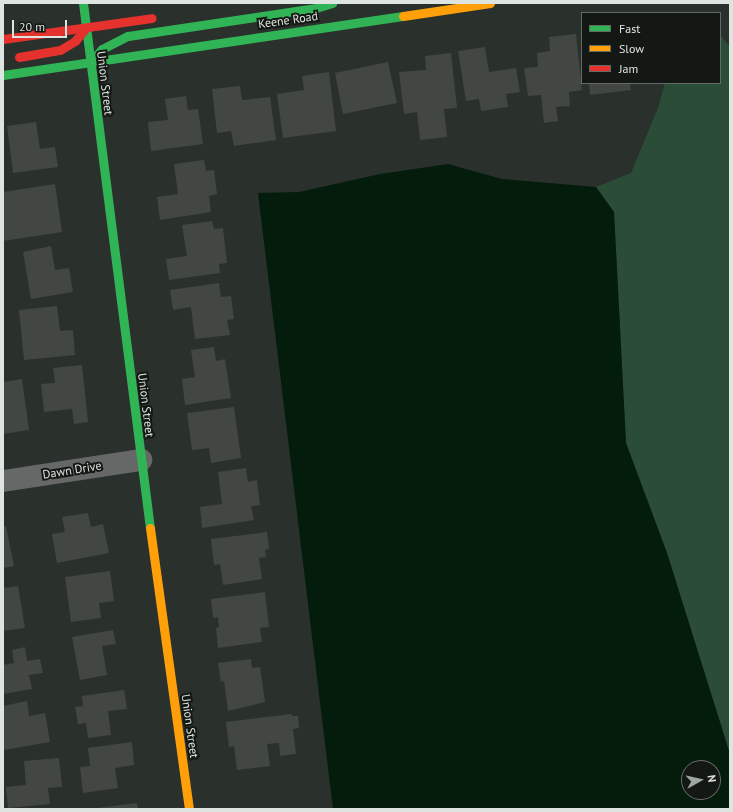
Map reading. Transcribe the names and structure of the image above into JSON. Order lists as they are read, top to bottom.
{
  "streets": {
    "main road": ["Keene Road", "Union Street"],
    "street": ["Dawn Drive"]
  },
  "crossings": [
    ["Keene Road", "Union Street"],
    ["Union Street", "Dawn Drive"]
  ],
  "legend": ["Fast", "Slow", "Jam"],
  "scale_bar": "20 m",
  "north": "right"
}
